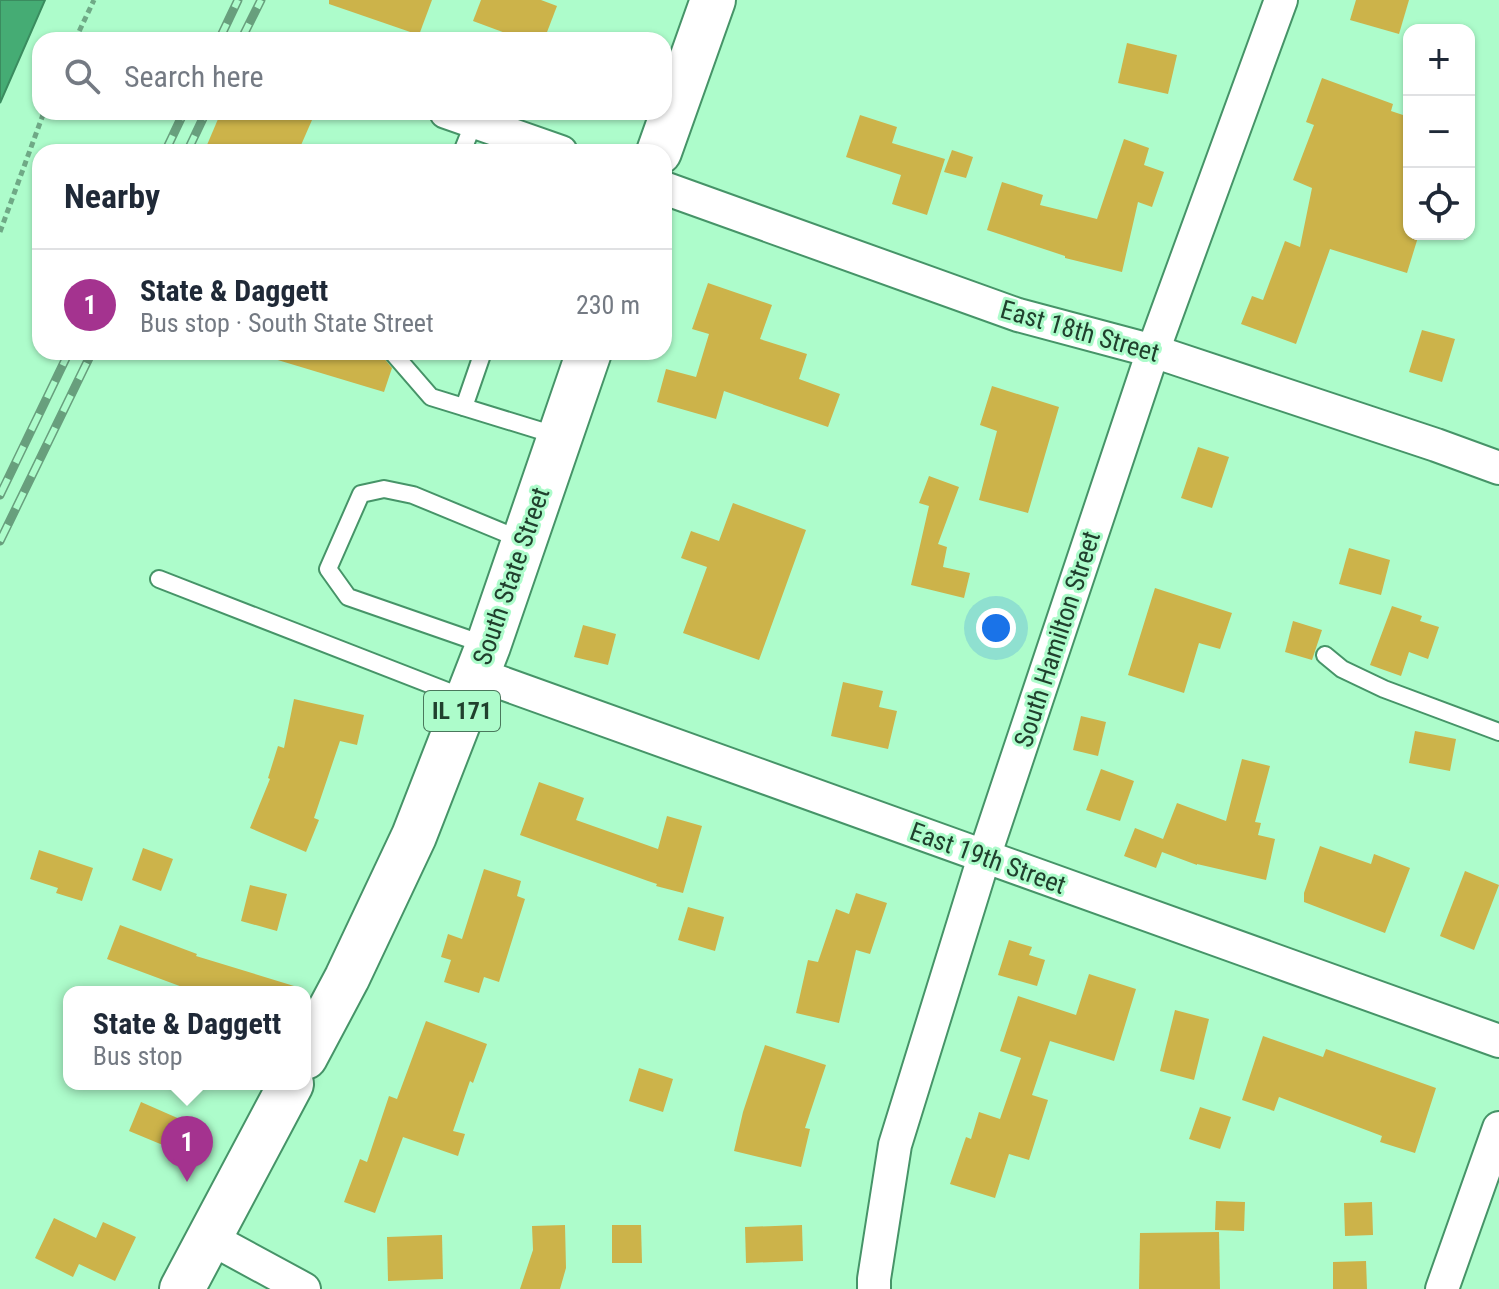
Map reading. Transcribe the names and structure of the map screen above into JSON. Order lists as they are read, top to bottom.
{
  "streets": {
    "main road": ["South State Street", "IL 171"],
    "street": ["East 18th Street", "South Hamilton Street", "East 19th Street"]
  },
  "crossings": [
    ["East 18th Street", "South Hamilton Street"],
    ["South State Street", "East 19th Street"],
    ["South Hamilton Street", "East 19th Street"]
  ],
  "page": {
    "map_buttons": ["+", "−"],
    "search": "Search here",
    "heading": "Nearby",
    "list": [
      {
        "mark": "1",
        "name": "State & Daggett",
        "note": "Bus stop · South State Street",
        "value": "230 m"
      }
    ],
    "popup": ["State & Daggett", "Bus stop"],
    "pins": "1"
  }
}
